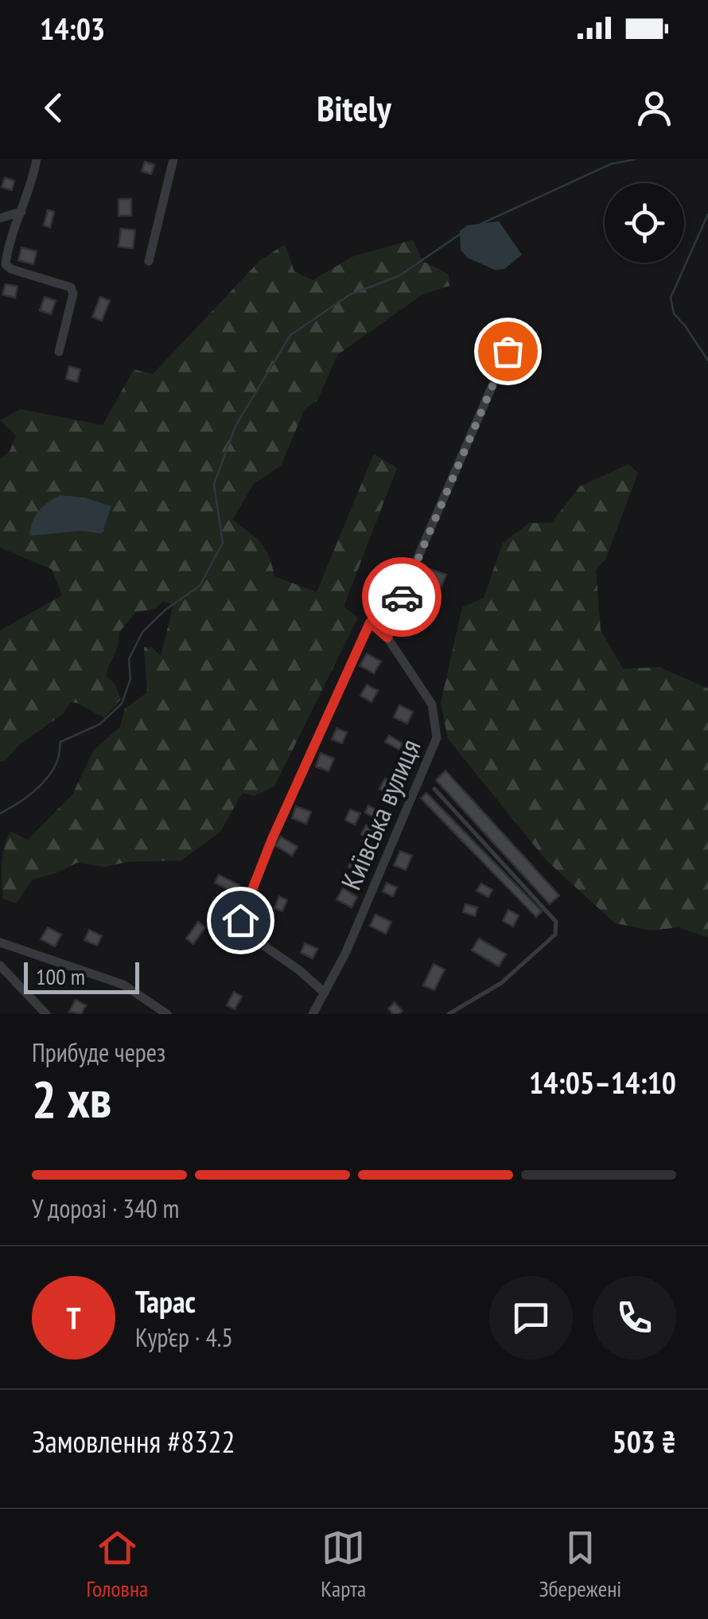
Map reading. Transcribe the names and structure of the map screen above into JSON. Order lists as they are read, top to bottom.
{
  "streets": {
    "street": ["Київська вулиця"]
  },
  "scale_bar": "100 m",
  "page": {
    "status": "14:03",
    "header": "Bitely",
    "scale": "100 m",
    "heading": ["2 хв", "Прибуде через", "14:05–14:10"],
    "panel": [
      "Тарас",
      "Кур’єр · 4.5",
      "Замовлення #8322",
      "503 ₴"
    ],
    "bar": "У дорозі · 340 m",
    "round": "Т",
    "tabs": ["Головна", "Карта", "Збережені"]
  }
}
